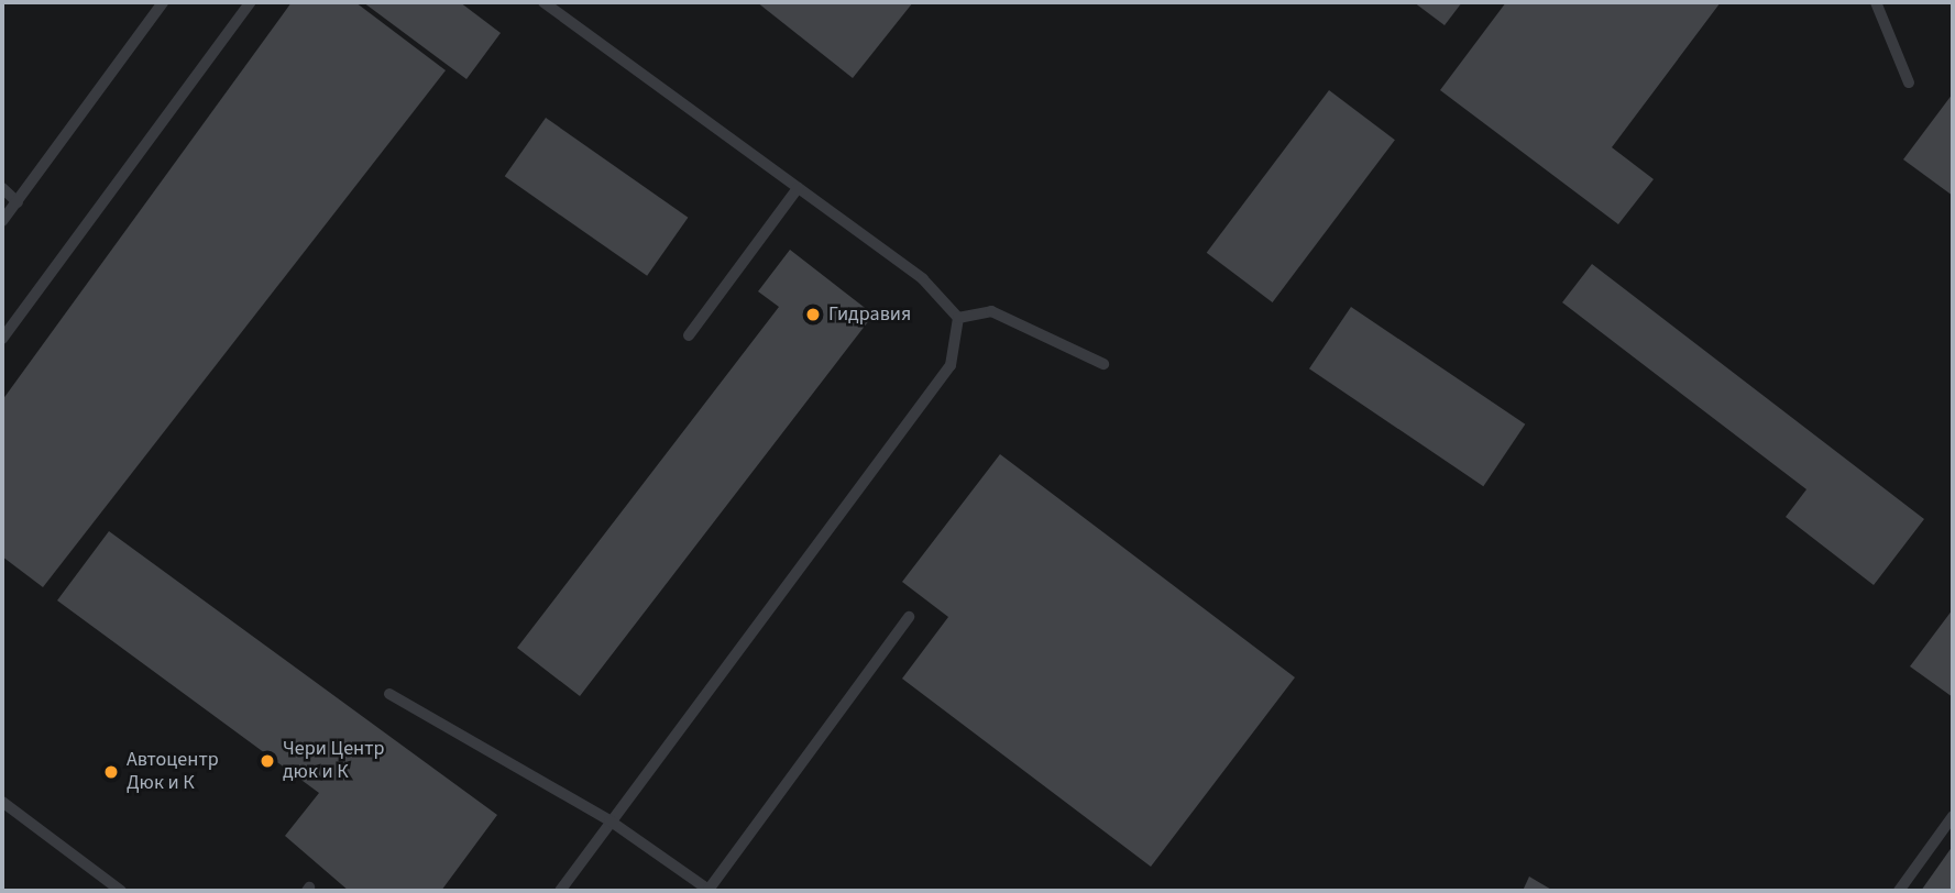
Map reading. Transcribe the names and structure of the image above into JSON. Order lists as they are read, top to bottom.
{
  "places": ["Гидравия", "Чери Центр дюк и К", "Автоцентр Дюк и К"]
}
